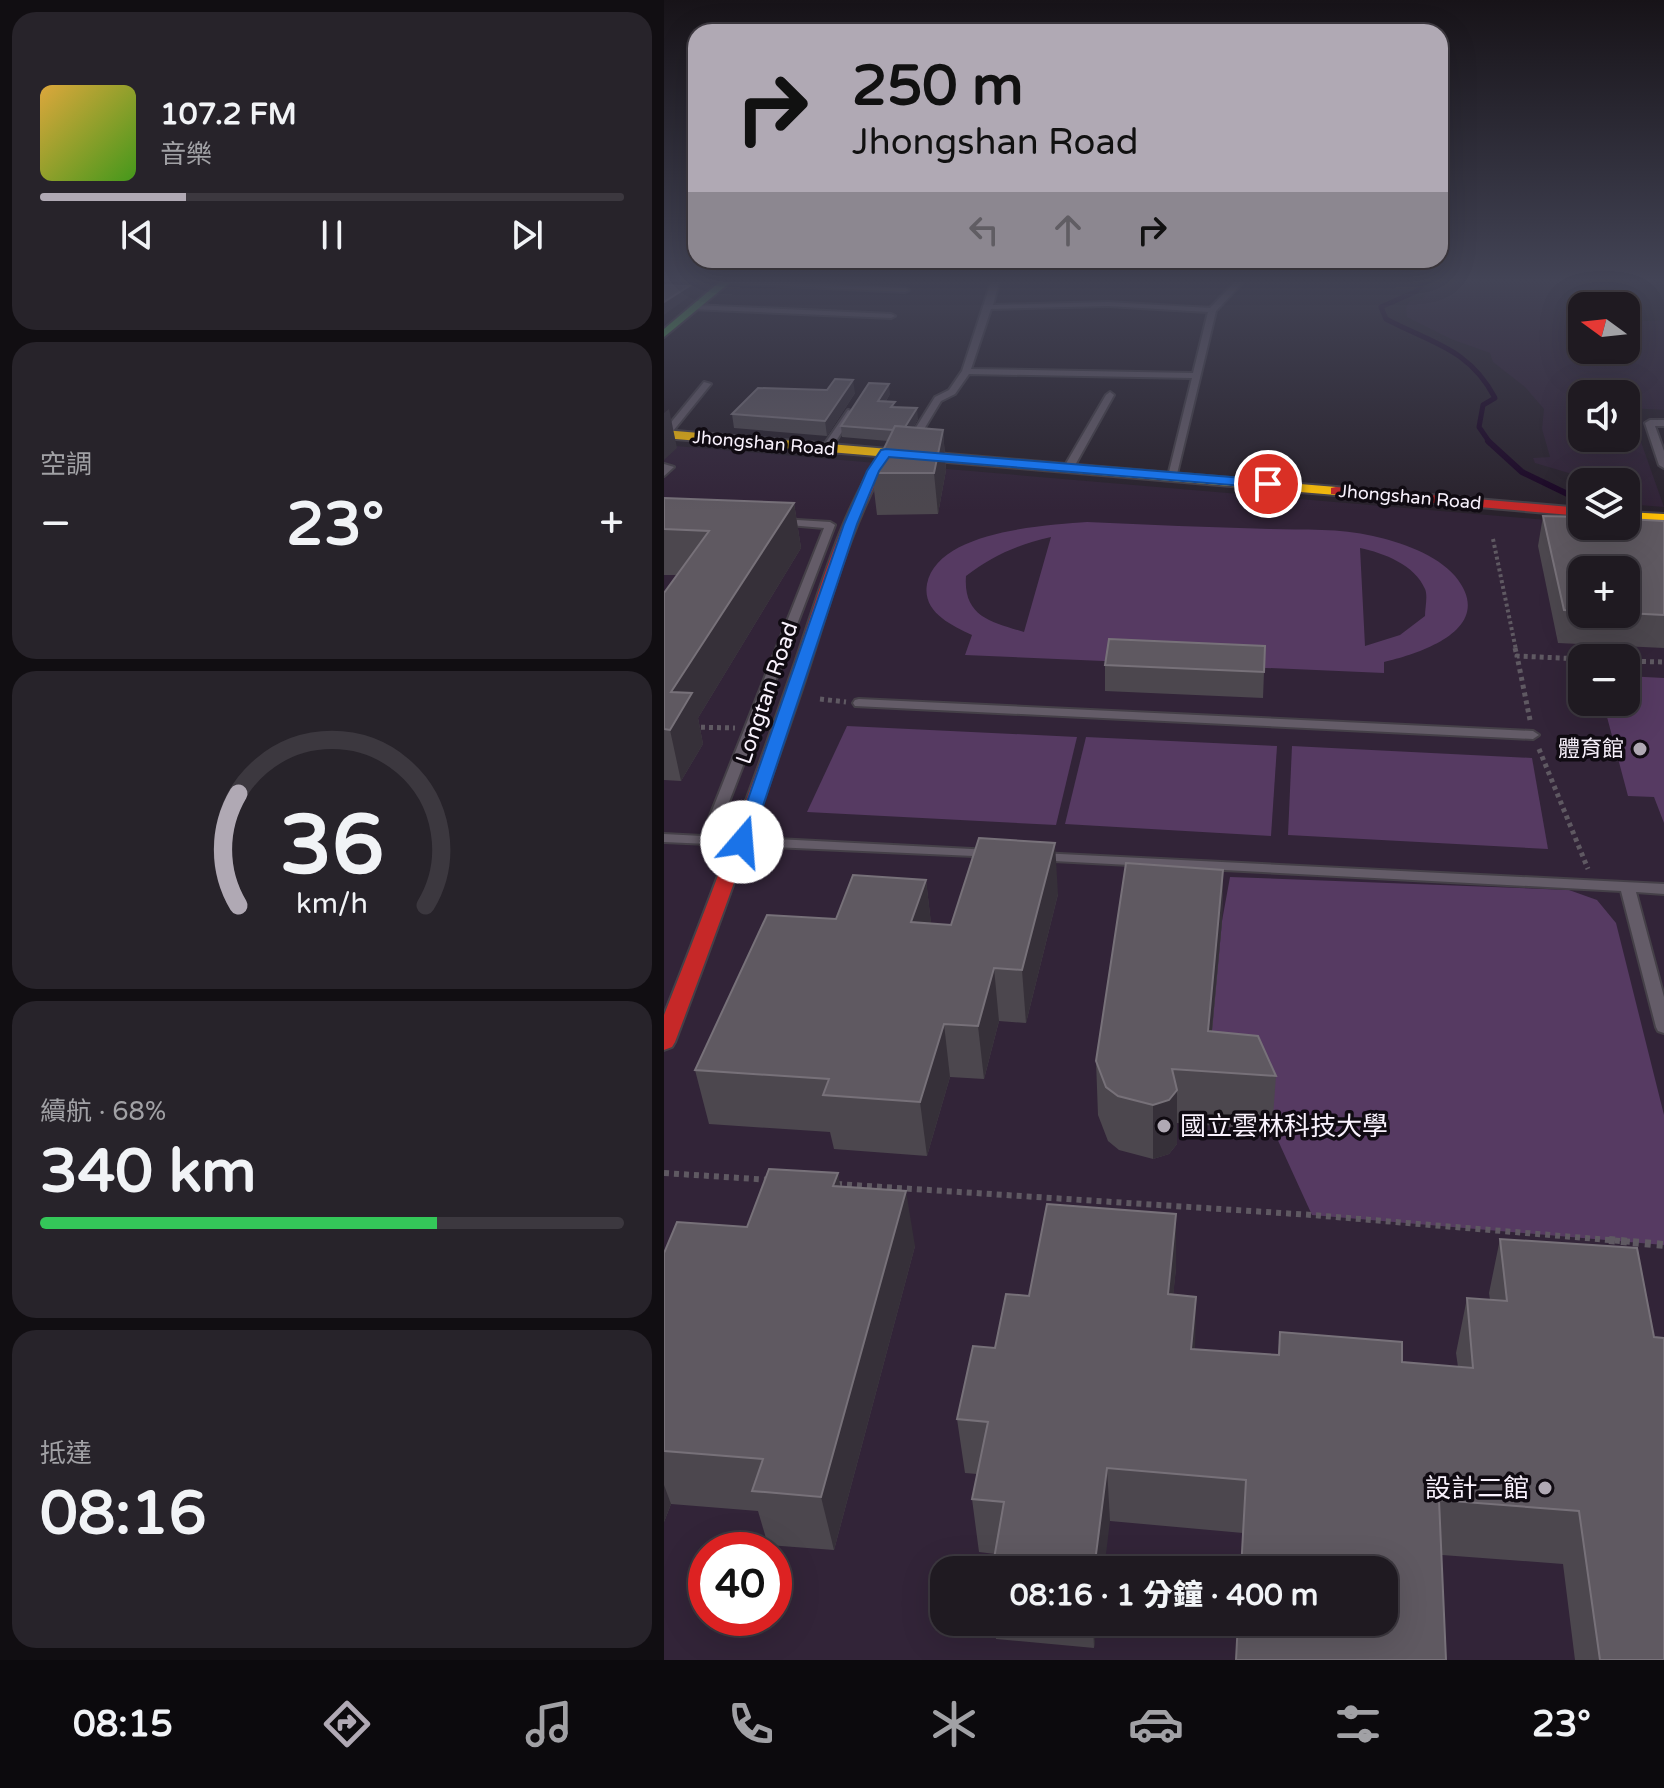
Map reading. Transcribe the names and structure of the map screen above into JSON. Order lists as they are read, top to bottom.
{
  "streets": {
    "street": ["Jhongshan Road", "Longtan Road"]
  },
  "crossings": [
    ["Jhongshan Road", "Longtan Road"]
  ],
  "places": ["體育館", "國立雲林科技大學", "設計二館"],
  "north": "left",
  "page": {
    "turn": ["250 m", "Jhongshan Road"],
    "song": ["107.2 FM", "音樂"],
    "map_buttons": ["+", "−"],
    "tile": [
      "空調",
      ["續航 · 68%", "340 km"],
      ["抵達", "08:16"]
    ],
    "heat": ["−", "23°", "+"],
    "limit": "40",
    "trip": "08:16 · 1 分鐘 · 400 m",
    "tabs": ["08:15", "23°"],
    "gauge": ["36", "km/h"]
  }
}
